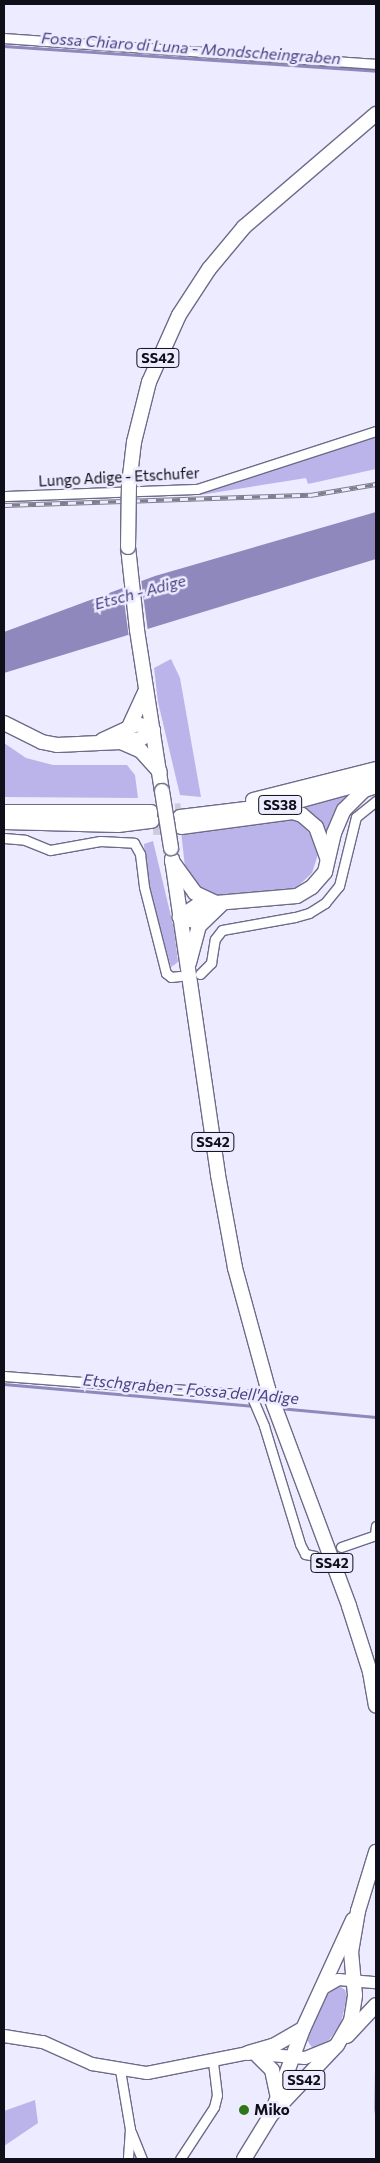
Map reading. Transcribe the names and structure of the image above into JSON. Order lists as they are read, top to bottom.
{
  "streets": {
    "main road": ["SS42", "SS38"],
    "street": ["Lungo Adige - Etschufer"]
  },
  "water": ["Fossa Chiaro di Luna - Mondscheingraben", "Etsch - Adige", "Etschgraben - Fossa dell'Adige"],
  "places": ["Miko"]
}
